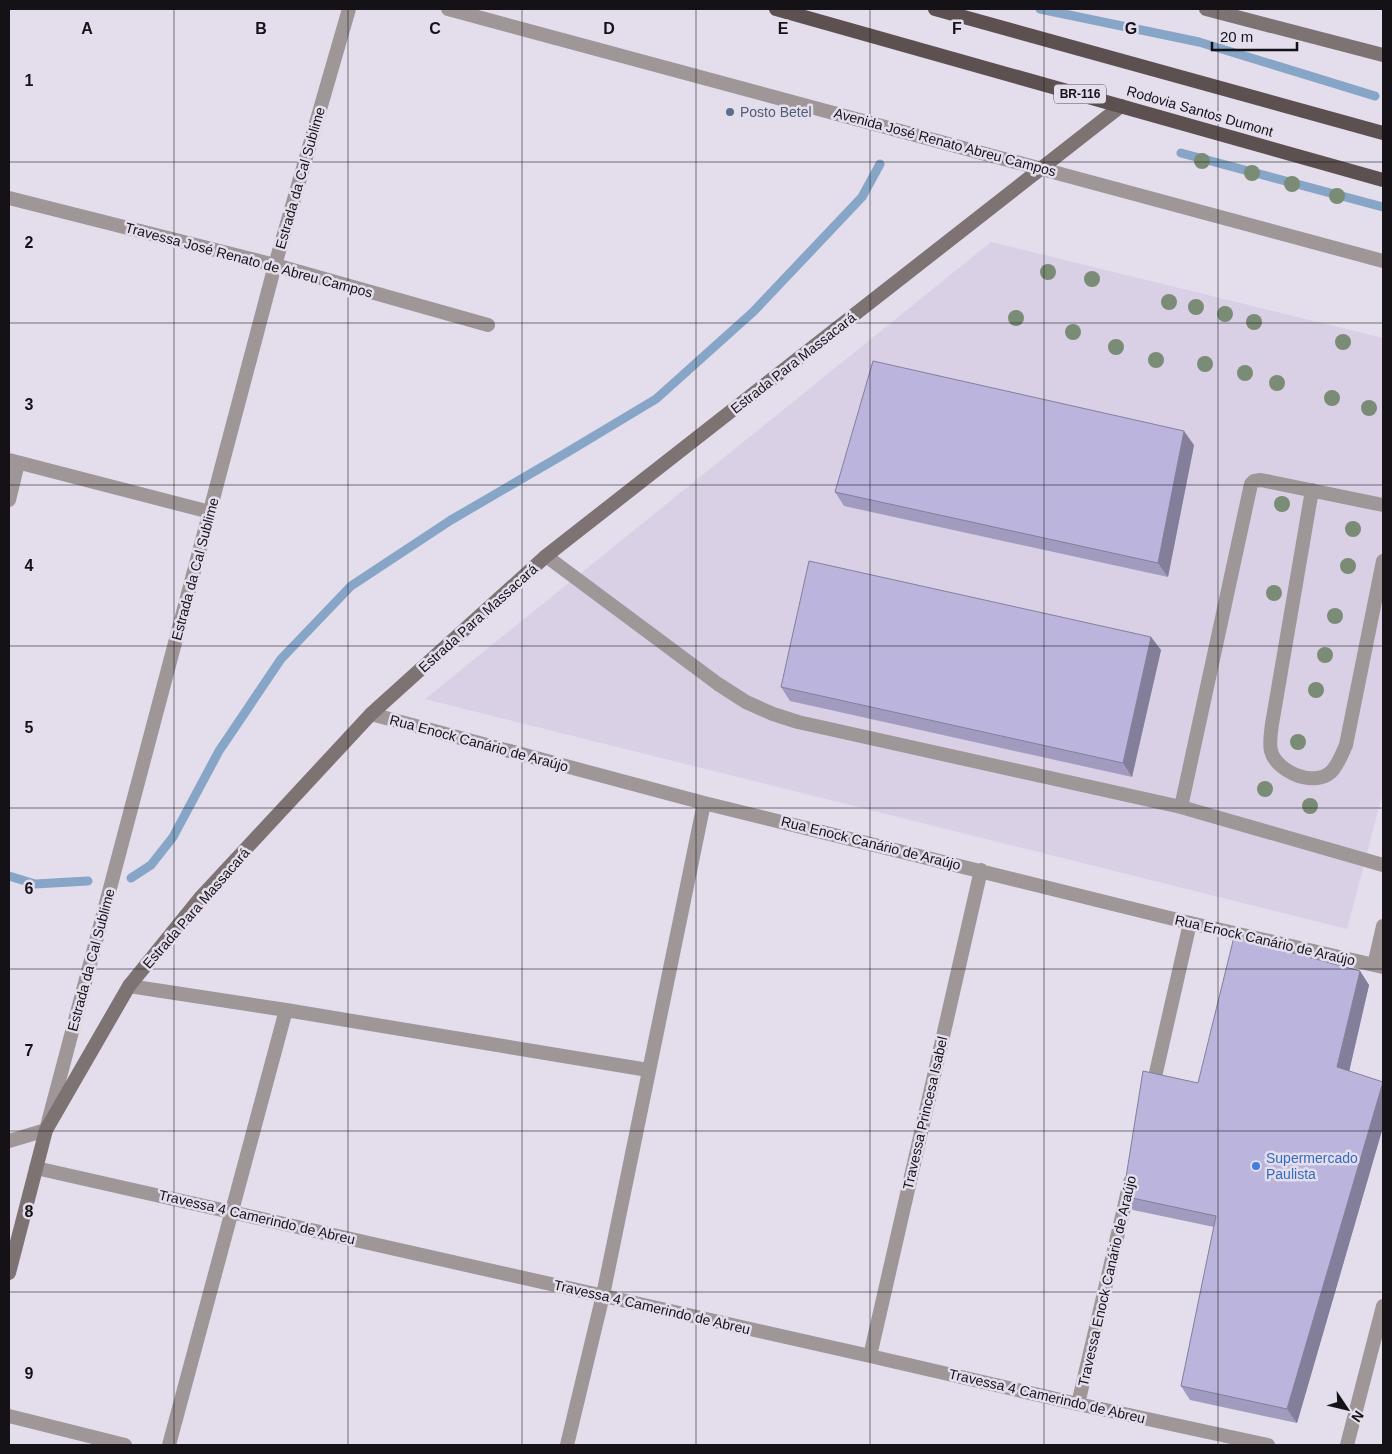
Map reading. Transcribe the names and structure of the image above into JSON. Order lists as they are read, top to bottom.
{
  "streets": {
    "highway": ["BR-116", "Rodovia Santos Dumont"],
    "main road": ["Estrada Para Massacará"],
    "street": [
      "Avenida José Renato Abreu Campos",
      "Estrada da Cal Sublime",
      "Travessa José Renato de Abreu Campos",
      "Rua Enock Canário de Araújo",
      "Travessa Princesa Isabel",
      "Travessa 4 Camerindo de Abreu",
      "Travessa Enock Canário de Araújo"
    ]
  },
  "crossings": [
    ["Rodovia Santos Dumont", "Estrada Para Massacará"],
    ["Avenida José Renato Abreu Campos", "Estrada Para Massacará"],
    ["Estrada da Cal Sublime", "Travessa José Renato de Abreu Campos"],
    ["Estrada da Cal Sublime", "Estrada Para Massacará"],
    ["Estrada Para Massacará", "Rua Enock Canário de Araújo"],
    ["Estrada Para Massacará", "Travessa 4 Camerindo de Abreu"],
    ["Rua Enock Canário de Araújo", "Travessa Princesa Isabel"],
    ["Travessa Princesa Isabel", "Travessa 4 Camerindo de Abreu"],
    ["Travessa 4 Camerindo de Abreu", "Travessa Enock Canário de Araújo"]
  ],
  "places": ["Posto Betel", "Supermercado Paulista"],
  "scale_bar": "20 m",
  "north": "bottom right",
  "grid": {
    "columns": [
      "A",
      "B",
      "C",
      "D",
      "E",
      "F",
      "G"
    ],
    "rows": [
      "1",
      "2",
      "3",
      "4",
      "5",
      "6",
      "7",
      "8",
      "9"
    ]
  }
}
